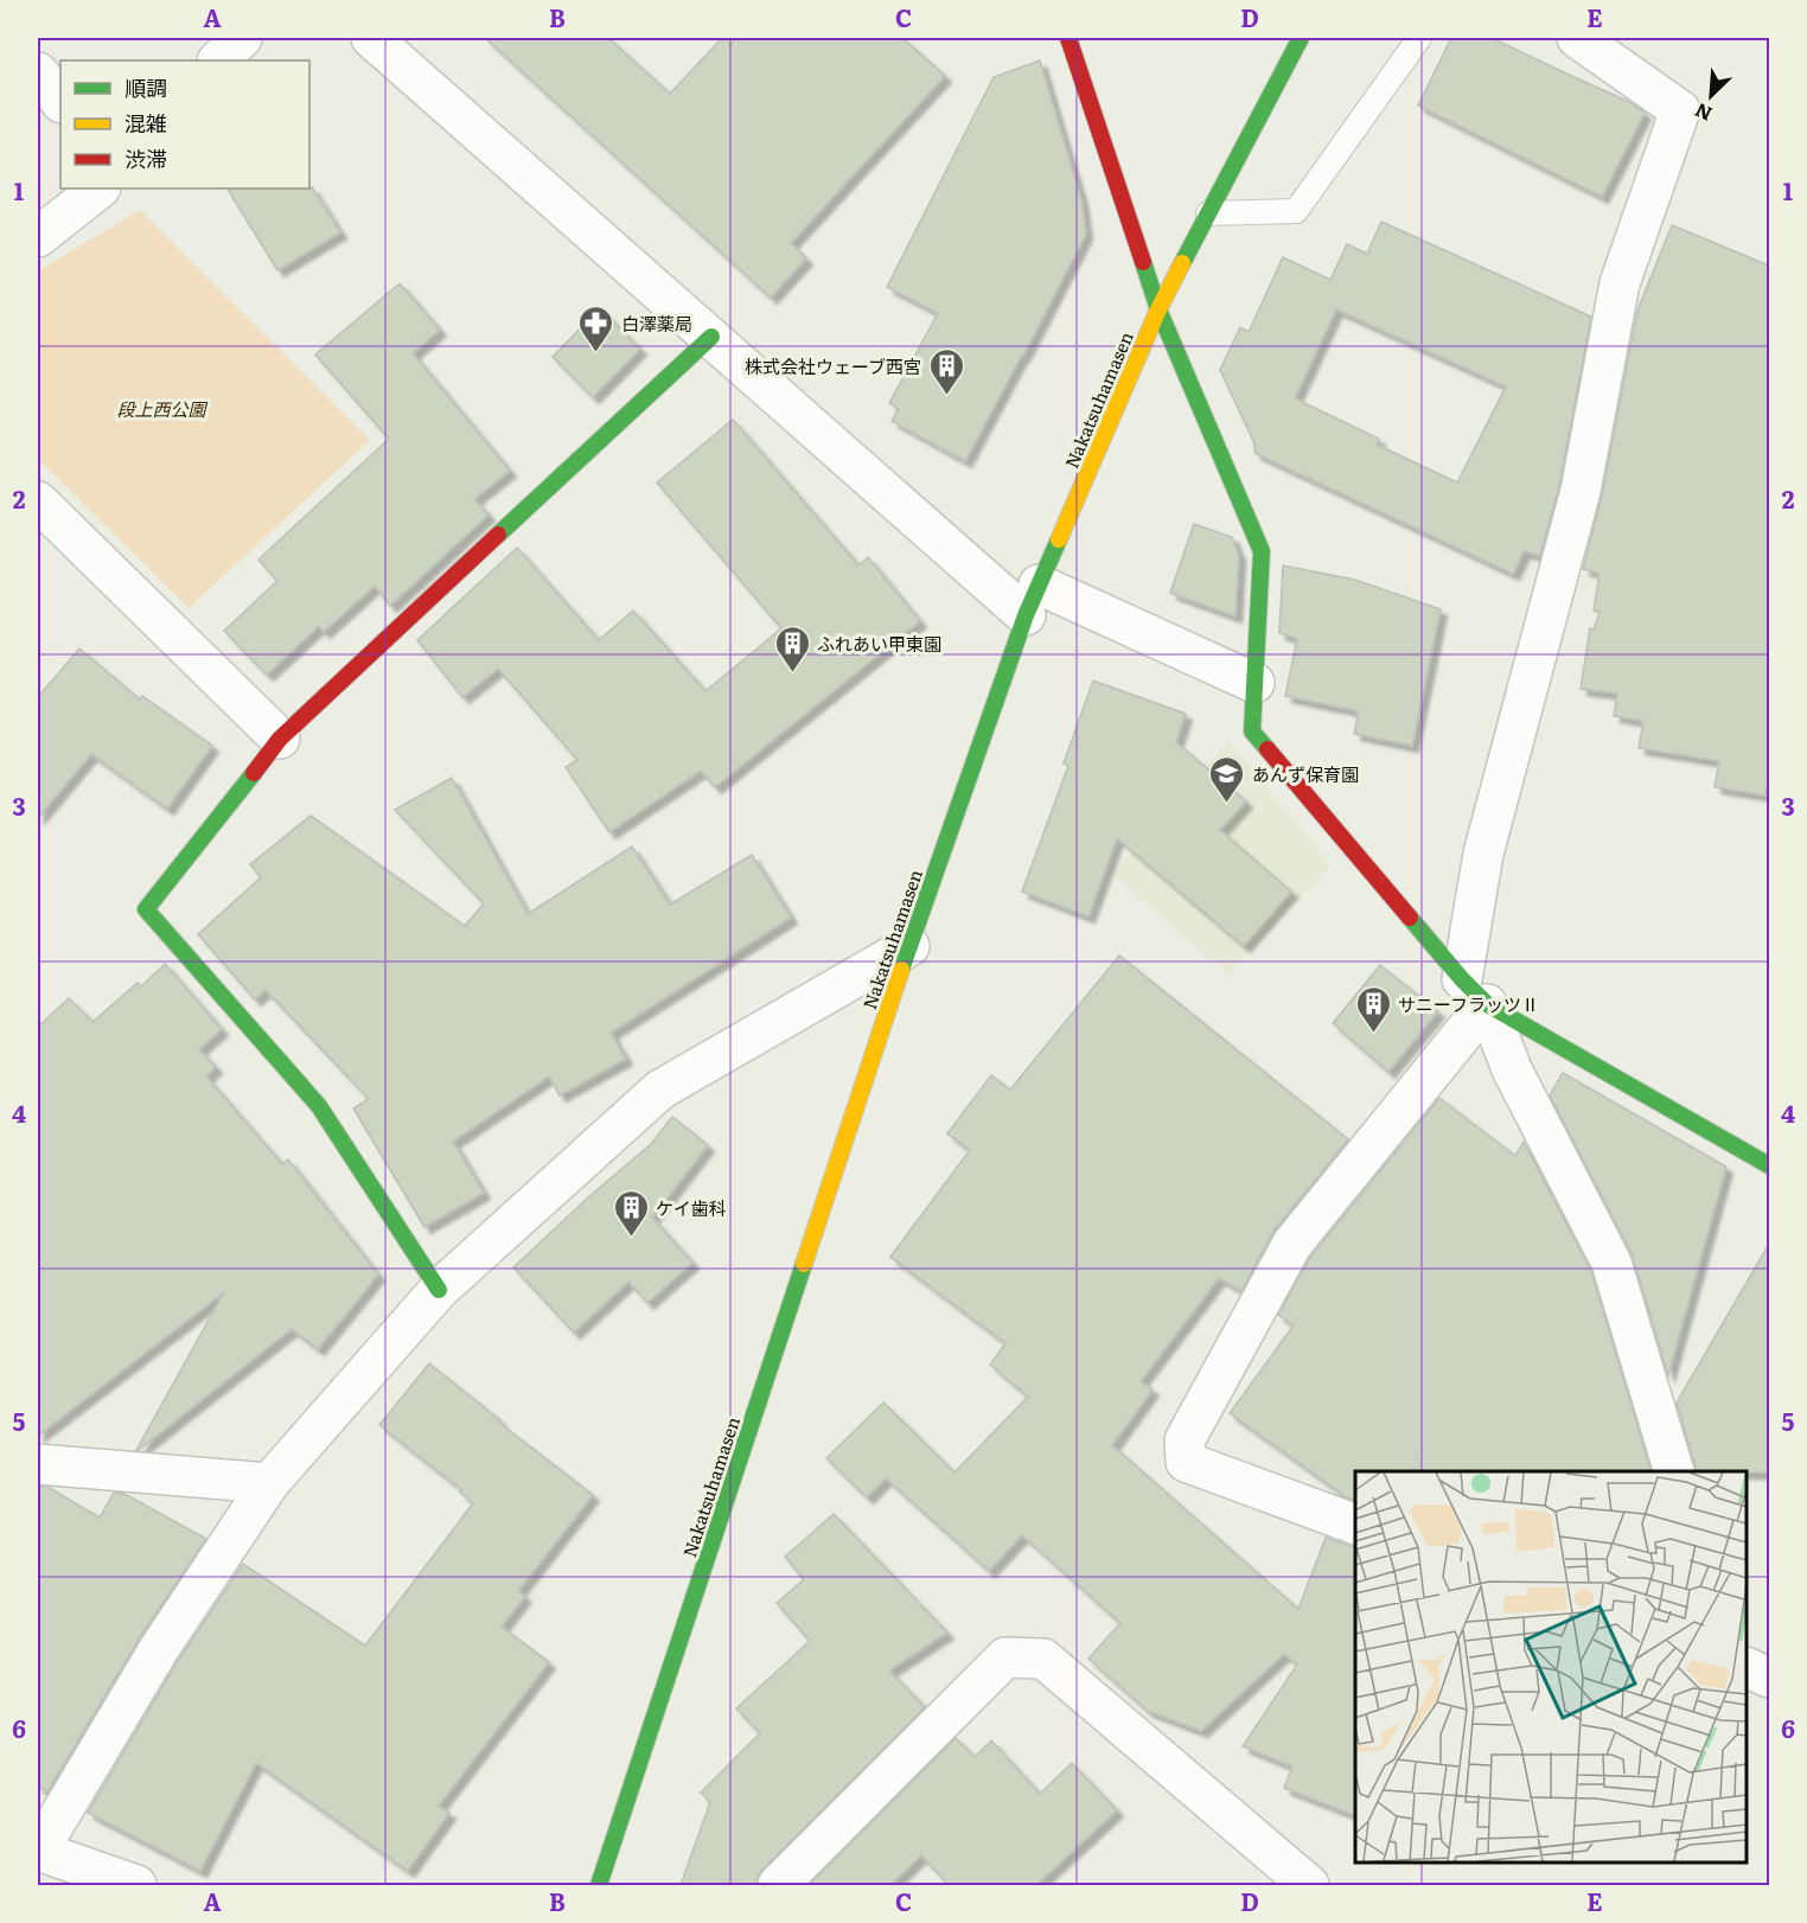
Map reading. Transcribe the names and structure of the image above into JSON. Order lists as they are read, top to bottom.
{
  "streets": {
    "street": ["Nakatsuhamasen"]
  },
  "parks": ["段上西公園"],
  "places": {
    "pharmacy": ["白澤薬局"],
    "building": [
      "株式会社ウェーブ西宮",
      "ふれあい甲東園",
      "サニーフラッツⅡ",
      "ケイ歯科"
    ],
    "school or university": ["あんず保育園"]
  },
  "legend": ["順調", "混雑", "渋滞"],
  "north": "bottom left",
  "grid": {
    "columns": [
      "A",
      "B",
      "C",
      "D",
      "E"
    ],
    "rows": [
      "1",
      "2",
      "3",
      "4",
      "5",
      "6"
    ]
  }
}
